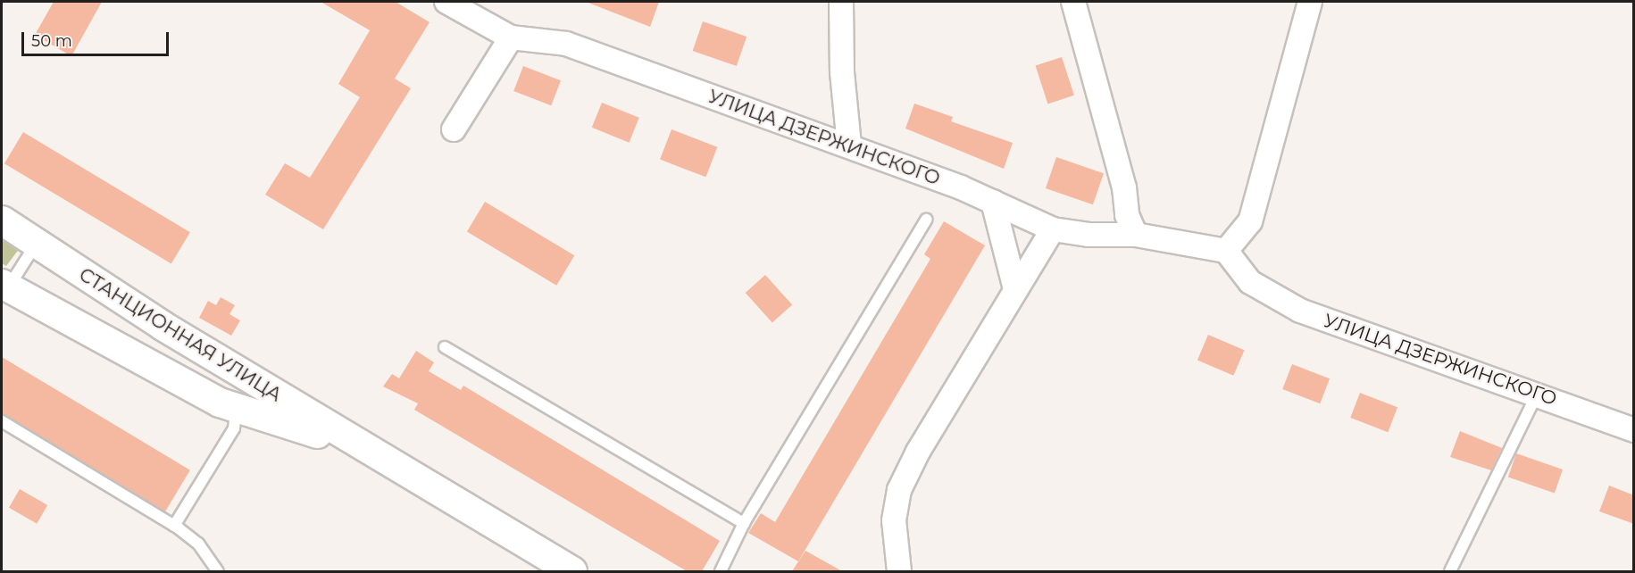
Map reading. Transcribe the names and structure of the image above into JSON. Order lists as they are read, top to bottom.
{
  "streets": {
    "street": ["УЛИЦА ДЗЕРЖИНСКОГО", "СТАНЦИОННАЯ УЛИЦА"]
  },
  "scale_bar": "50 m"
}
